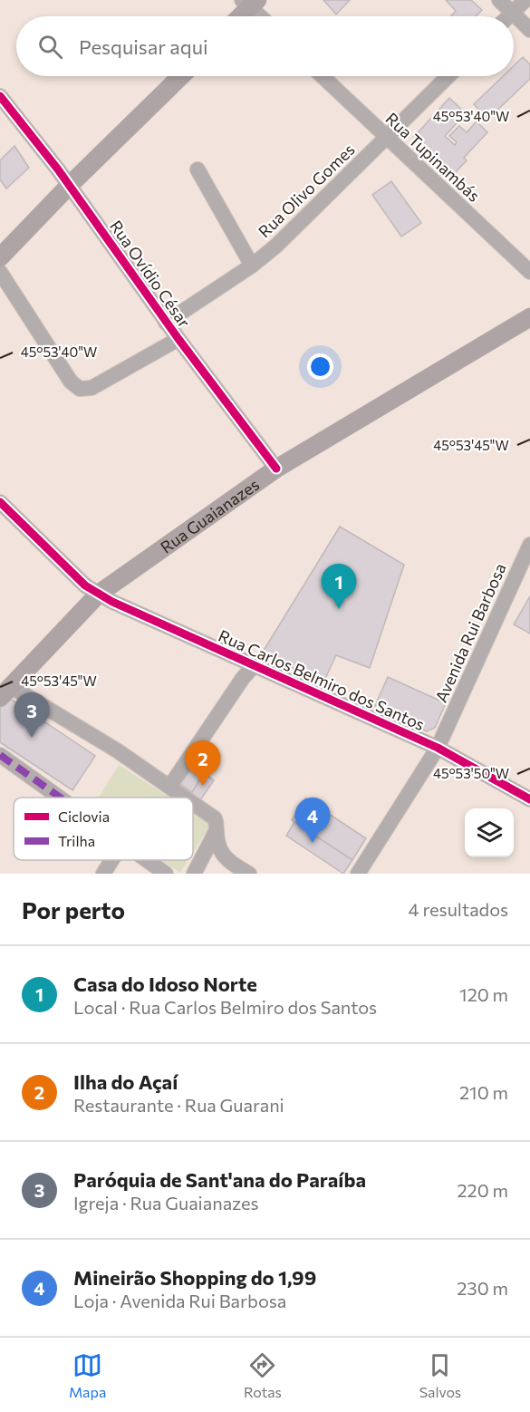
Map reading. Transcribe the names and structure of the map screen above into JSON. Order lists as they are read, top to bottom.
{
  "streets": {
    "main road": ["Rua Guaianazes"],
    "street": [
      "Rua Tupinambás",
      "Rua Olivo Gomes",
      "Rua Ovídio César",
      "Avenida Rui Barbosa",
      "Rua Carlos Belmiro dos Santos"
    ]
  },
  "crossings": [
    ["Rua Tupinambás", "Rua Olivo Gomes"],
    ["Rua Olivo Gomes", "Rua Ovídio César"],
    ["Rua Ovídio César", "Rua Guaianazes"],
    ["Rua Guaianazes", "Rua Carlos Belmiro dos Santos"],
    ["Avenida Rui Barbosa", "Rua Carlos Belmiro dos Santos"]
  ],
  "legend": ["Ciclovia", "Trilha"],
  "page": {
    "search": "Pesquisar aqui",
    "pins": [
      "1",
      "3",
      "2",
      "4"
    ],
    "heading": ["Por perto", "4 resultados"],
    "list": [
      {
        "mark": "1",
        "name": "Casa do Idoso Norte",
        "note": "Local · Rua Carlos Belmiro dos Santos",
        "value": "120 m"
      },
      {
        "mark": "2",
        "name": "Ilha do Açaí",
        "note": "Restaurante · Rua Guarani",
        "value": "210 m"
      },
      {
        "mark": "3",
        "name": "Paróquia de Sant'ana do Paraíba",
        "note": "Igreja · Rua Guaianazes",
        "value": "220 m"
      },
      {
        "mark": "4",
        "name": "Mineirão Shopping do 1,99",
        "note": "Loja · Avenida Rui Barbosa",
        "value": "230 m"
      }
    ],
    "nav": ["Mapa", "Rotas", "Salvos"]
  },
  "coordinates": ["45°53'40\"W", "45°53'45\"W", "45°53'50\"W"]
}
